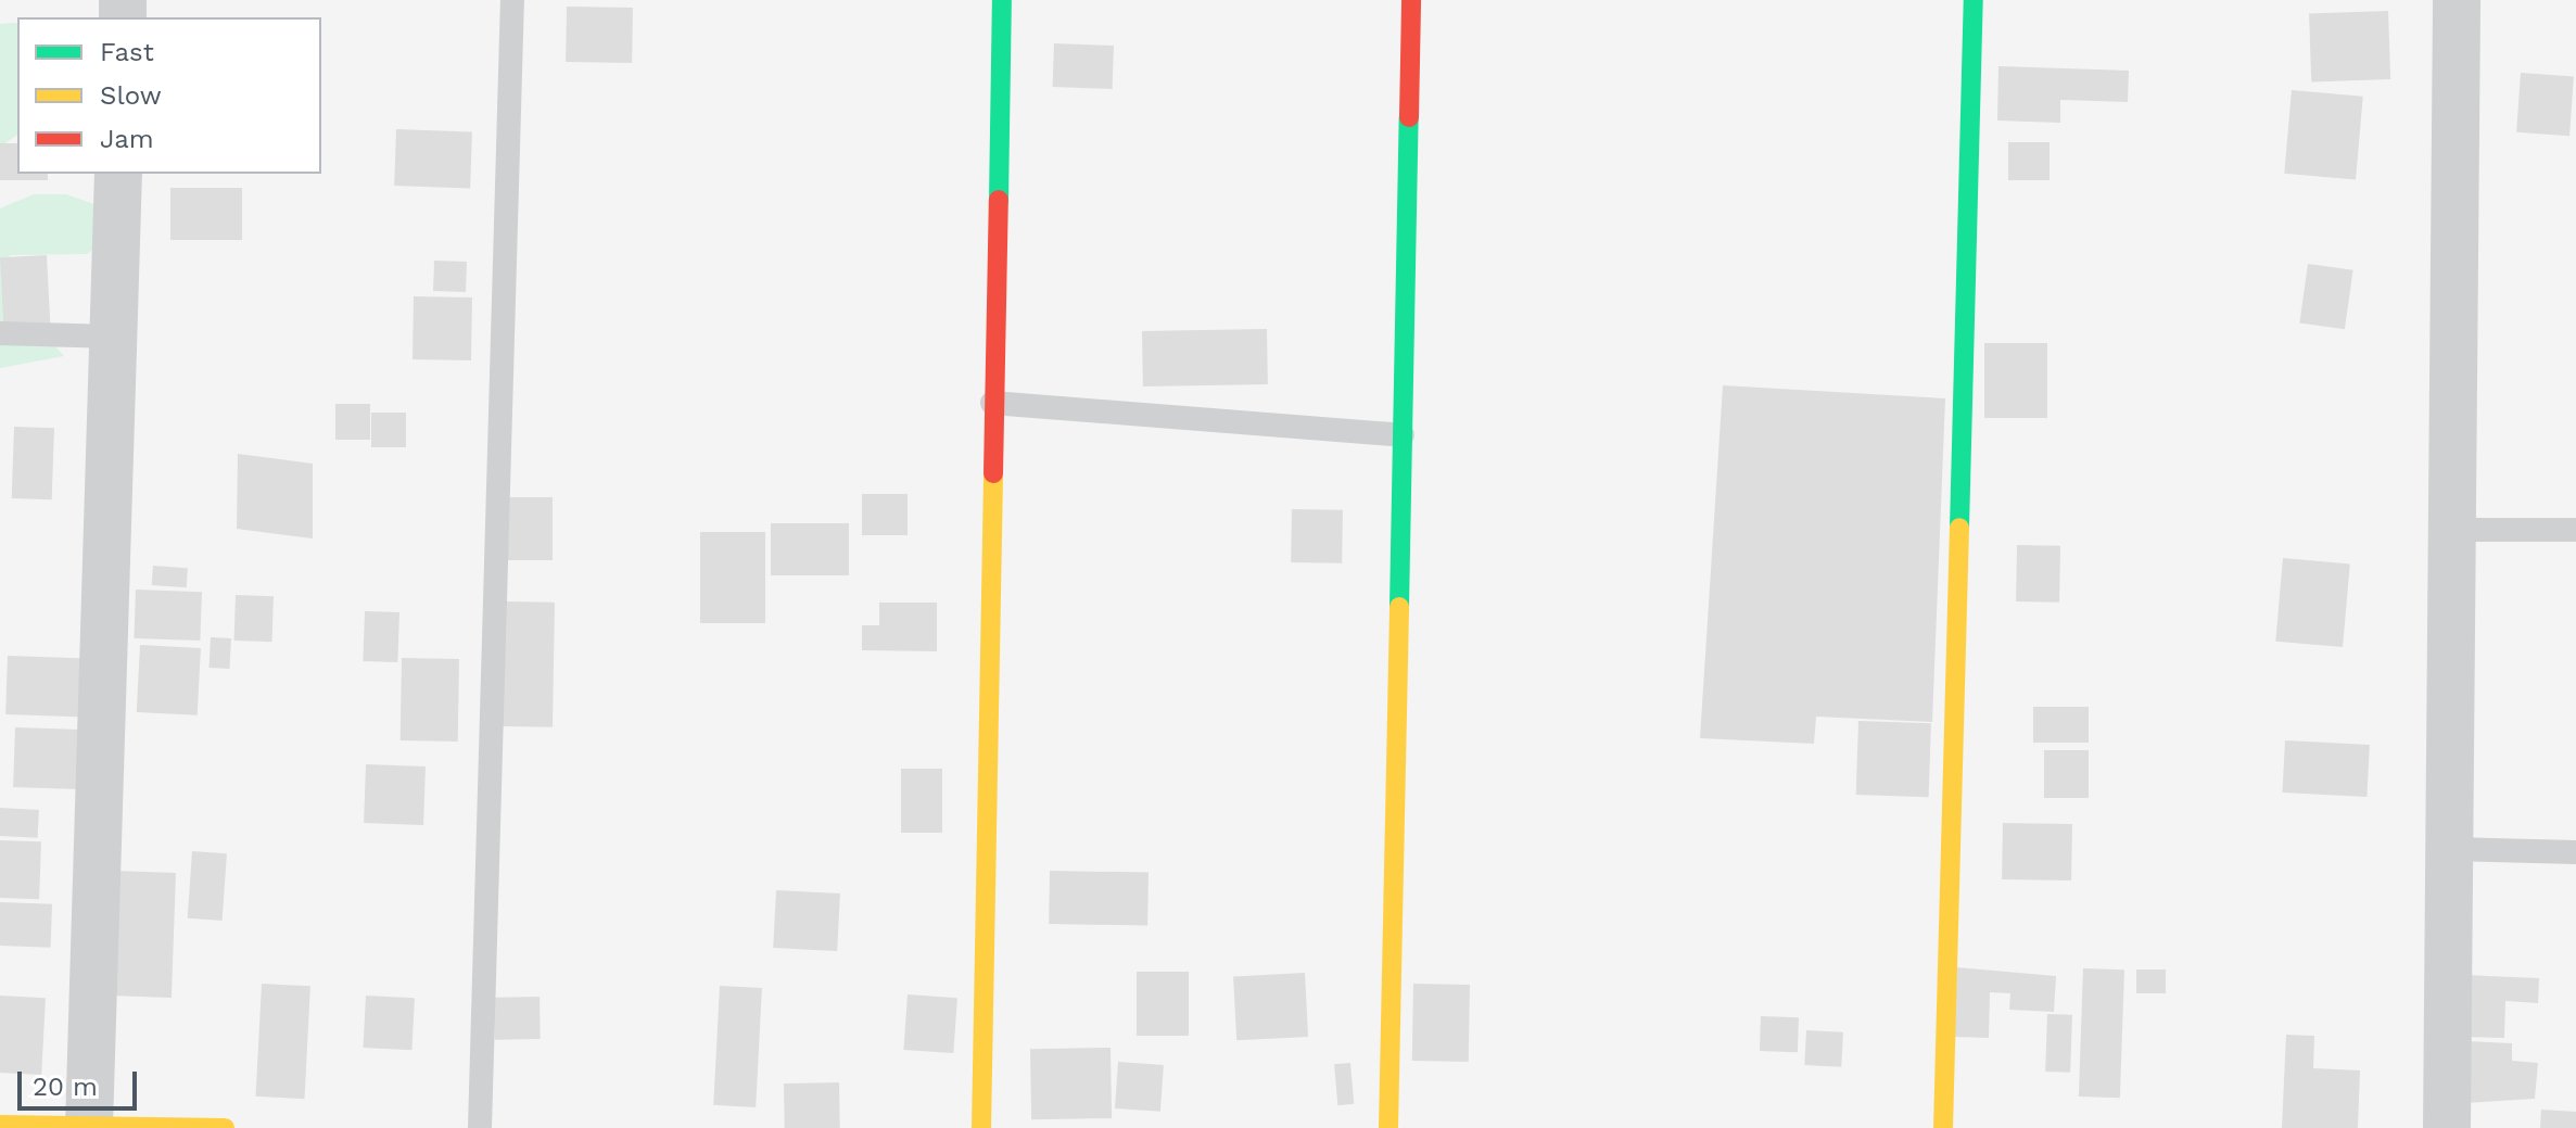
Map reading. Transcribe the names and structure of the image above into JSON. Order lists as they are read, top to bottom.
{
  "legend": ["Fast", "Slow", "Jam"],
  "scale_bar": "20 m"
}
